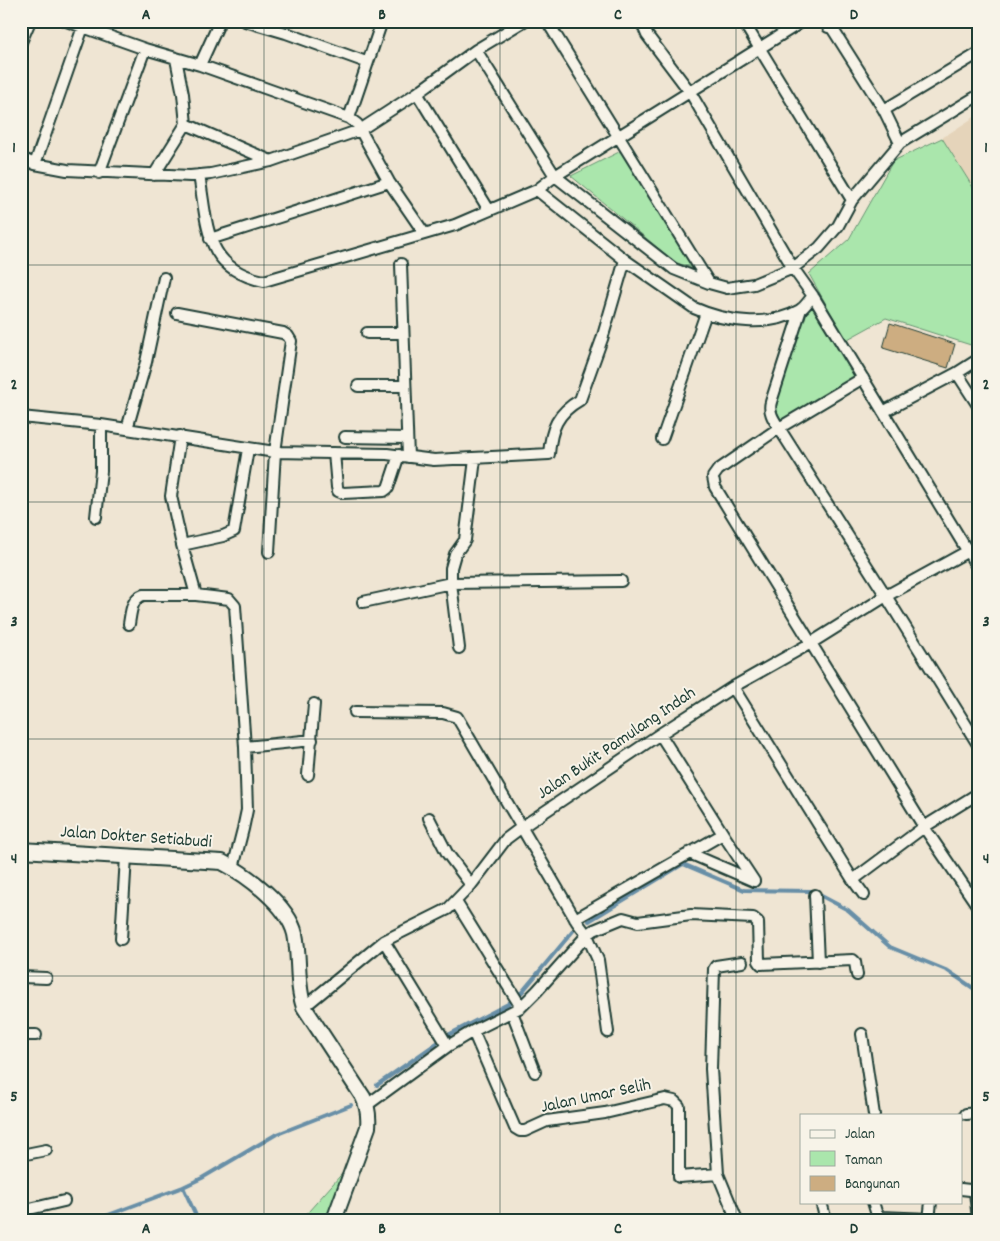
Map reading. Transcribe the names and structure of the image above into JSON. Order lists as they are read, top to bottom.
{
  "streets": {
    "main road": ["Jalan Dokter Setiabudi"],
    "street": ["Jalan Bukit Pamulang Indah", "Jalan Umar Selih"]
  },
  "crossings": [
    ["Jalan Bukit Pamulang Indah", "Jalan Dokter Setiabudi"]
  ],
  "legend": ["Jalan", "Taman", "Bangunan"],
  "grid": {
    "columns": [
      "A",
      "B",
      "C",
      "D"
    ],
    "rows": [
      "1",
      "2",
      "3",
      "4",
      "5"
    ]
  }
}
